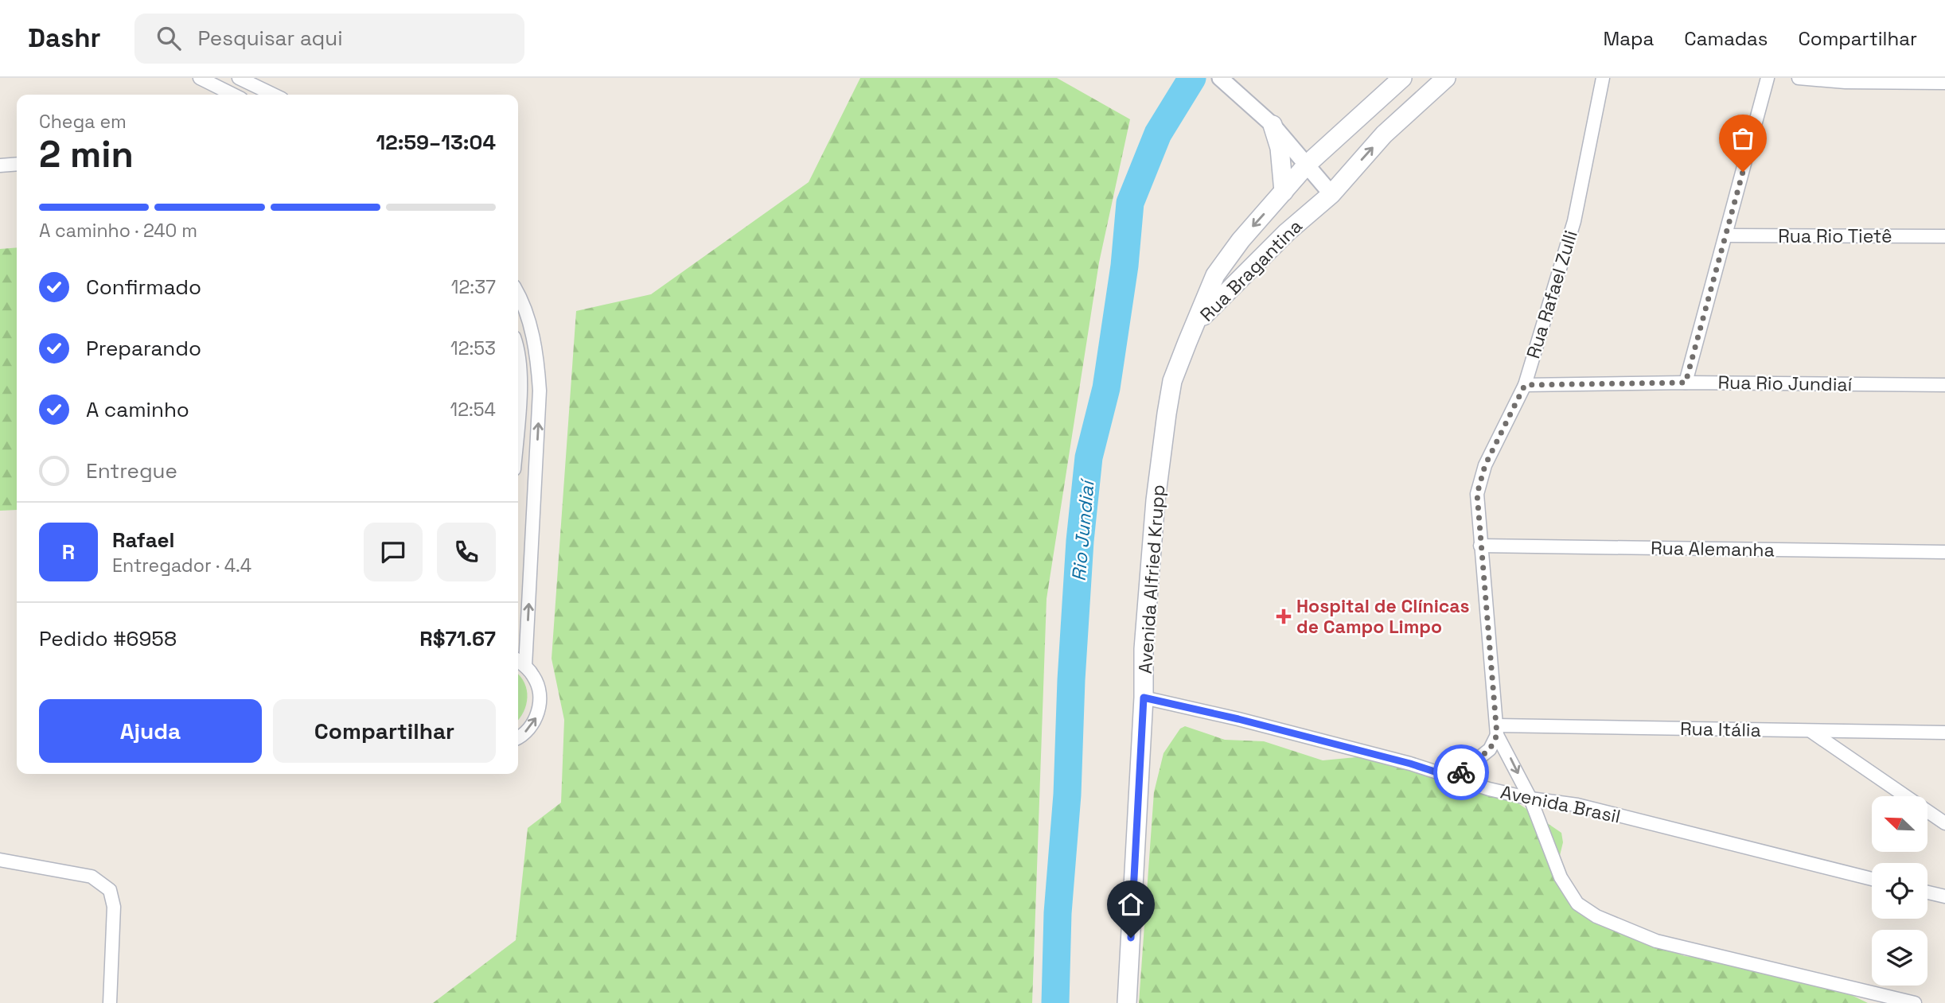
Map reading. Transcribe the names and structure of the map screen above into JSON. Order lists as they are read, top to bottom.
{
  "streets": {
    "main road": ["Rua Bragantina", "Avenida Alfried Krupp"],
    "street": [
      "Rua Rio Tietê",
      "Rua Rafael Zulli",
      "Rua Rio Jundiaí",
      "Rua Alemanha",
      "Rua Itália",
      "Avenida Brasil"
    ]
  },
  "crossings": [
    ["Rua Bragantina", "Avenida Alfried Krupp"],
    ["Rua Rafael Zulli", "Rua Rio Jundiaí"],
    ["Rua Rafael Zulli", "Rua Alemanha"],
    ["Rua Rafael Zulli", "Rua Itália"],
    ["Avenida Alfried Krupp", "Avenida Brasil"]
  ],
  "water": ["Rio Jundiaí"],
  "places": {
    "health": ["Hospital de Clínicas de Campo Limpo"]
  },
  "north": "top left",
  "page": {
    "header": "Dashr",
    "search": "Pesquisar aqui",
    "nav": ["Mapa", "Camadas", "Compartilhar"],
    "heading": ["2 min", "Chega em", "12:59–13:04"],
    "panel": [
      "Rafael",
      "Entregador · 4.4",
      "Pedido #6958",
      "R$71.67"
    ],
    "bar": "A caminho · 240 m",
    "list": [
      ["Confirmado", "12:37"],
      ["Preparando", "12:53"],
      ["A caminho", "12:54"],
      "Entregue"
    ],
    "round": "R",
    "buttons": ["Ajuda", "Compartilhar"]
  }
}
